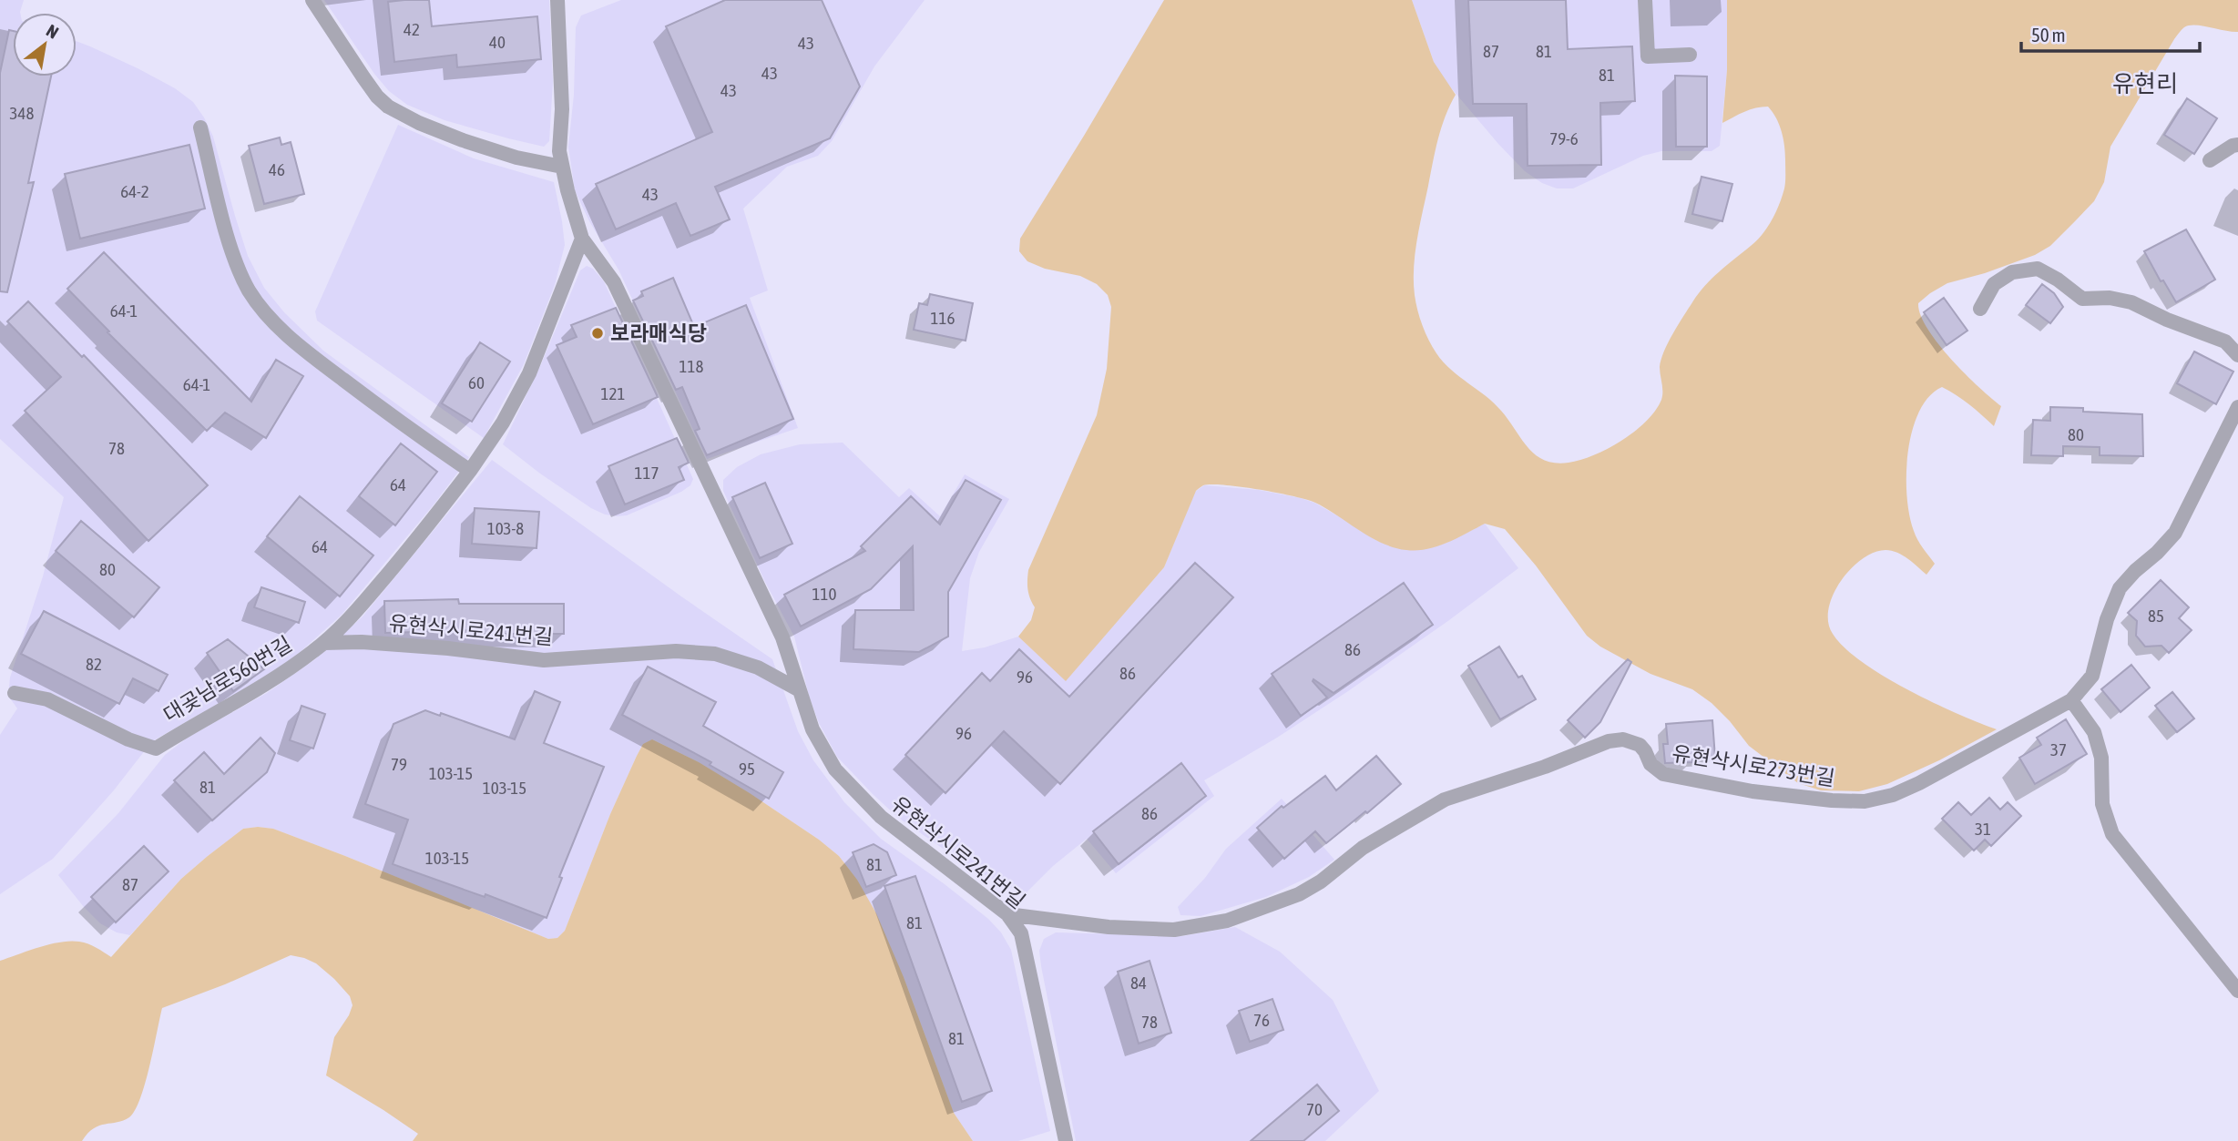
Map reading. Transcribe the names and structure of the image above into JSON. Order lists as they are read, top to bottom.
{
  "streets": {
    "lane": ["유현삭시로241번길", "대곶남로560번길", "유현삭시로273번길"]
  },
  "crossings": [
    ["유현삭시로241번길", "대곶남로560번길"],
    ["유현삭시로241번길", "유현삭시로273번길"]
  ],
  "districts": ["유현리"],
  "places": ["보라매식당"],
  "house_numbers": [
    "42",
    "40",
    "43",
    "87",
    "81",
    "43",
    "81",
    "43",
    "348",
    "79-6",
    "46",
    "64-2",
    "43",
    "64-1",
    "116",
    "118",
    "60",
    "64-1",
    "121",
    "80",
    "78",
    "117",
    "64",
    "103-8",
    "64",
    "80",
    "110",
    "85",
    "86",
    "82",
    "86",
    "96",
    "96",
    "37",
    "79",
    "95",
    "103-15",
    "81",
    "103-15",
    "86",
    "31",
    "103-15",
    "81",
    "87",
    "81",
    "84",
    "76",
    "78",
    "81",
    "70"
  ],
  "scale_bar": "50 m",
  "north": "top right"
}
